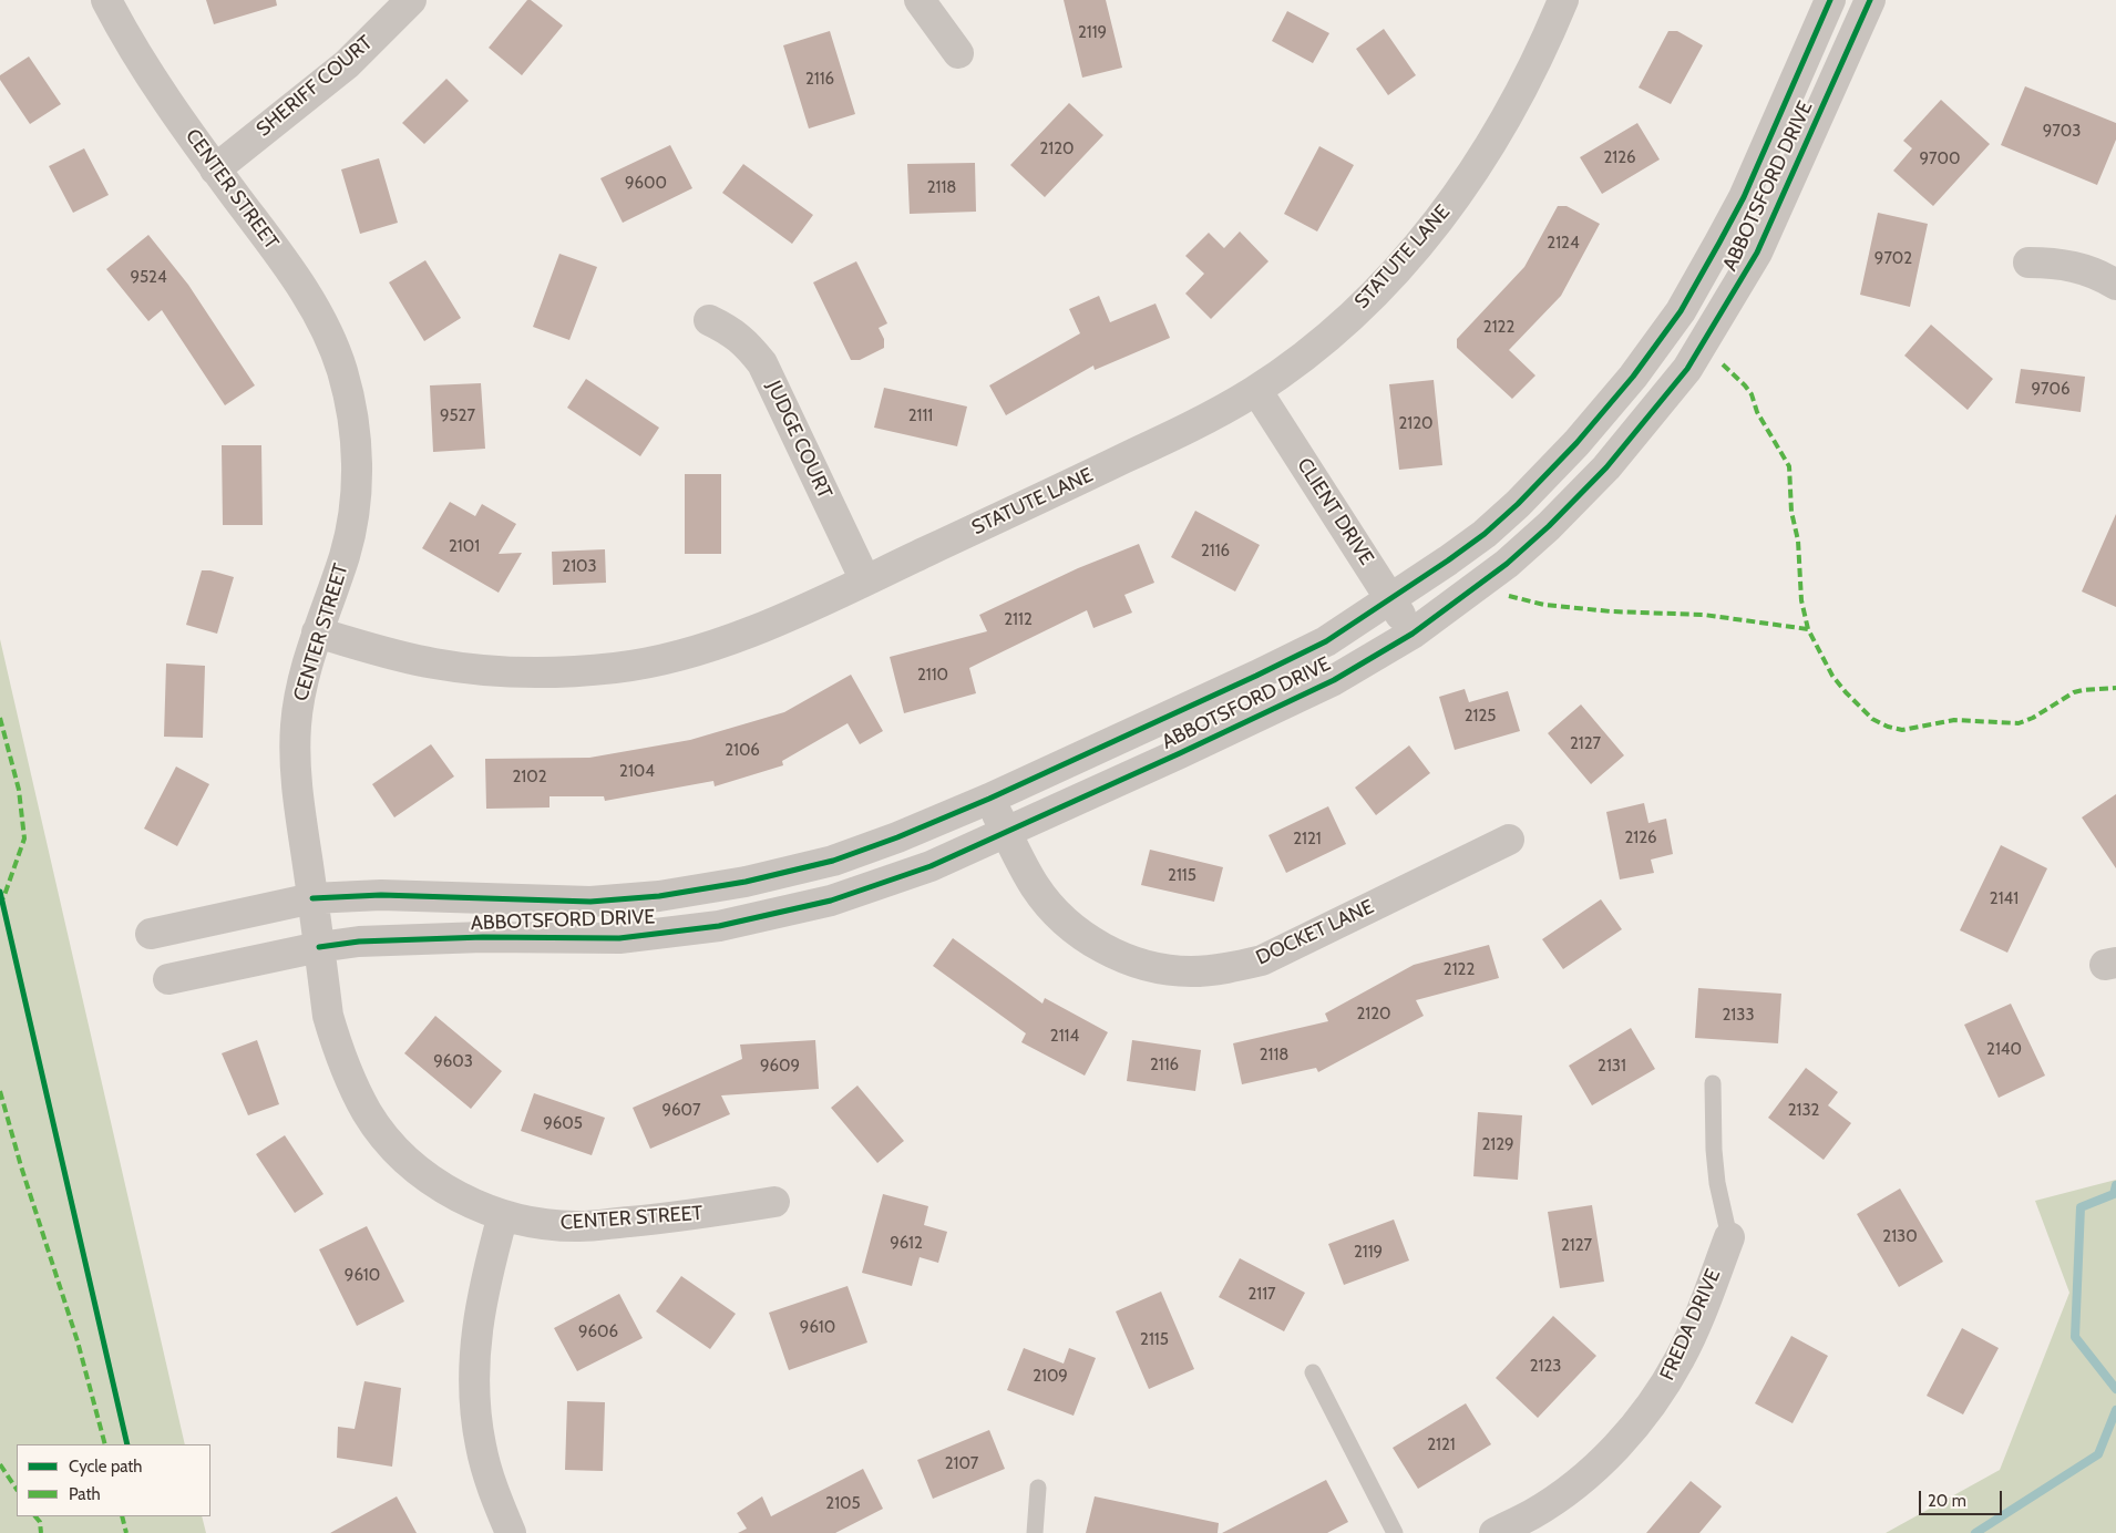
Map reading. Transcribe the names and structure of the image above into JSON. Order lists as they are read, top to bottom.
{
  "streets": {
    "street": [
      "SHERIFF COURT",
      "ABBOTSFORD DRIVE",
      "CENTER STREET",
      "STATUTE LANE",
      "JUDGE COURT",
      "CLIENT DRIVE",
      "DOCKET LANE",
      "FREDA DRIVE"
    ]
  },
  "crossings": [
    ["SHERIFF COURT", "CENTER STREET"],
    ["ABBOTSFORD DRIVE", "CENTER STREET"],
    ["ABBOTSFORD DRIVE", "CLIENT DRIVE"],
    ["ABBOTSFORD DRIVE", "DOCKET LANE"],
    ["CENTER STREET", "STATUTE LANE"],
    ["STATUTE LANE", "JUDGE COURT"],
    ["STATUTE LANE", "CLIENT DRIVE"]
  ],
  "house_numbers": [
    "2119",
    "2116",
    "9703",
    "2120",
    "2126",
    "9700",
    "9600",
    "2118",
    "2124",
    "9702",
    "9524",
    "2122",
    "9706",
    "9527",
    "2111",
    "2120",
    "2101",
    "2116",
    "2103",
    "2112",
    "2110",
    "2125",
    "2127",
    "2106",
    "2104",
    "2102",
    "2126",
    "2121",
    "2115",
    "2141",
    "2122",
    "2120",
    "2133",
    "2114",
    "2140",
    "2118",
    "9603",
    "2116",
    "9609",
    "2131",
    "9607",
    "2132",
    "9605",
    "2129",
    "2130",
    "9612",
    "2127",
    "2119",
    "9610",
    "2117",
    "9610",
    "9606",
    "2115",
    "2123",
    "2109",
    "2121",
    "2107",
    "2105"
  ],
  "legend": ["Cycle path", "Path"],
  "scale_bar": "20 m"
}
